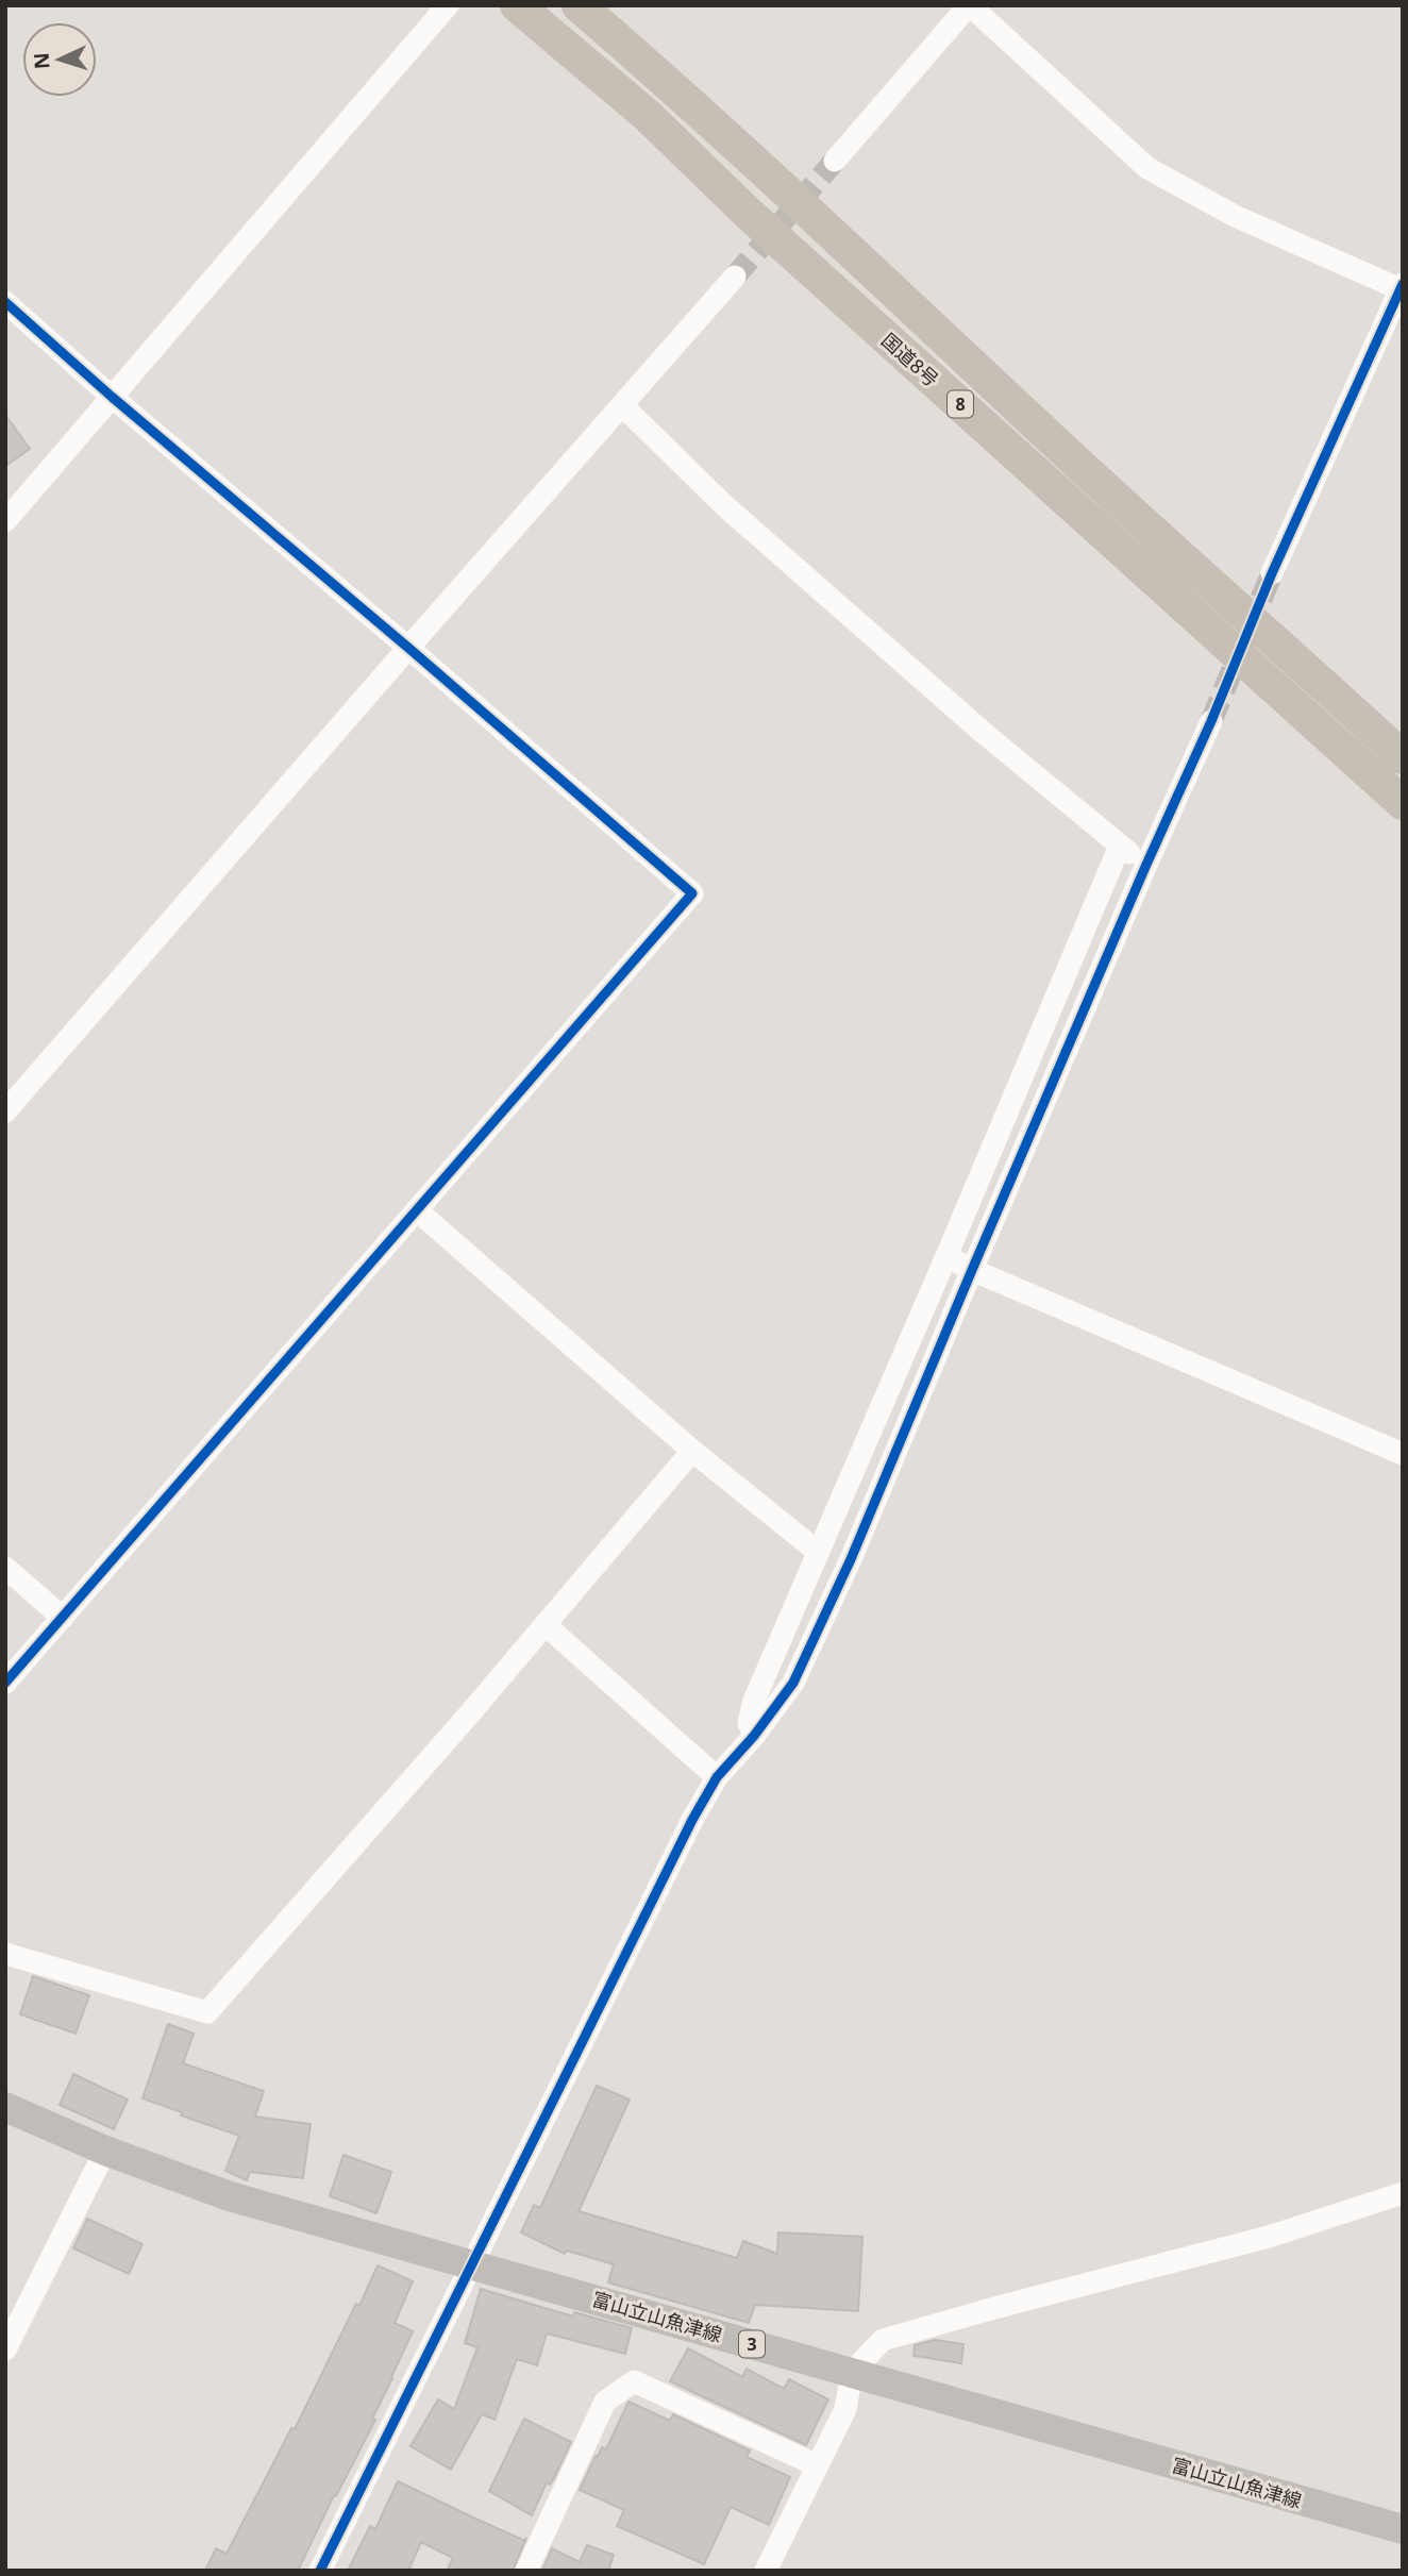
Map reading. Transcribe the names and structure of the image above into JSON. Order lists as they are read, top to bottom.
{
  "streets": {
    "highway": ["国道8号", "8"],
    "main road": ["富山立山魚津線", "3"]
  },
  "north": "left"
}
